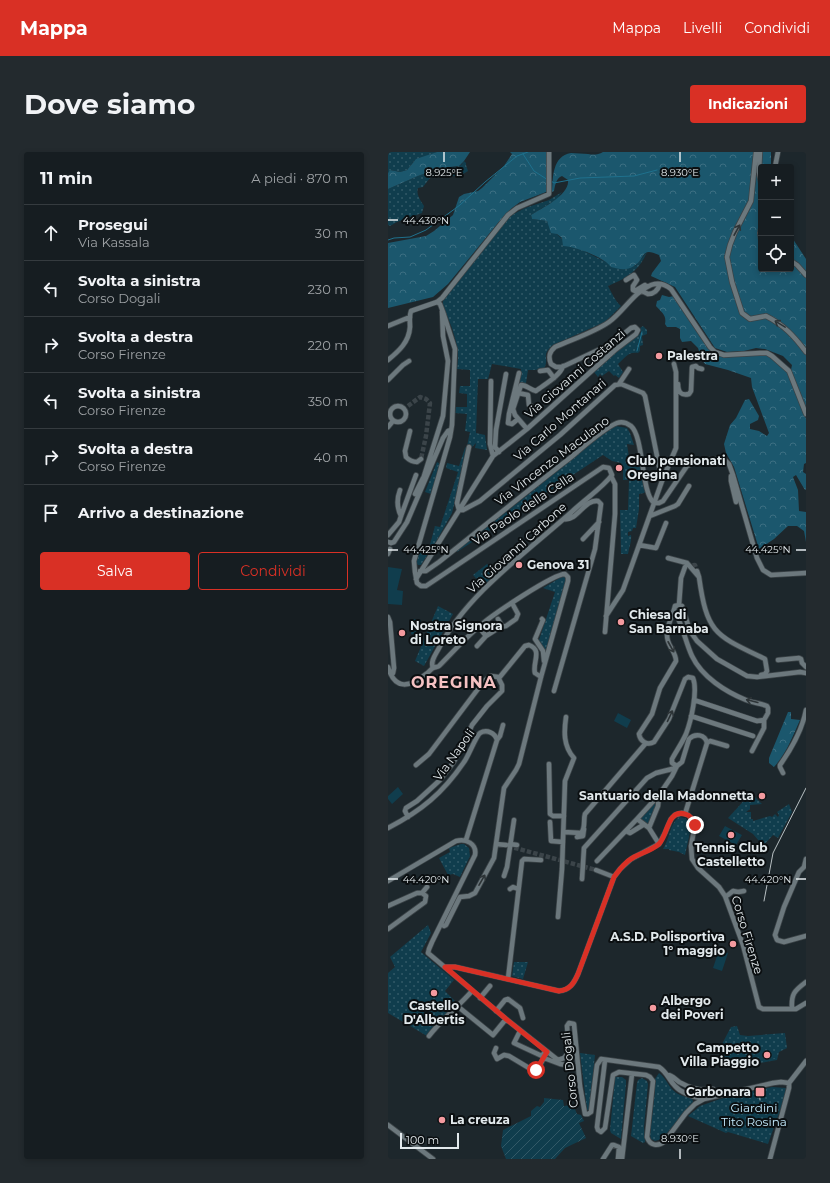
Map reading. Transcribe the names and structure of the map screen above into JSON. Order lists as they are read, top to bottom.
{
  "streets": {
    "street": [
      "Via Giovanni Costanzi",
      "Via Carlo Montanari",
      "Via Vincenzo Maculano",
      "Via Paolo della Cella",
      "Via Giovanni Carbone",
      "Via Napoli",
      "Corso Firenze",
      "Corso Dogali"
    ]
  },
  "crossings": [
    ["Via Paolo della Cella", "Via Giovanni Carbone"]
  ],
  "districts": ["OREGINA"],
  "parks": ["Giardini Tito Rosina"],
  "places": {
    "other": [
      "Palestra",
      "Club pensionati Oregina",
      "Genova 31",
      "Chiesa di San Barnaba",
      "Nostra Signora di Loreto",
      "Santuario della Madonnetta",
      "Tennis Club Castelletto",
      "A.S.D. Polisportiva 1° maggio",
      "Castello D'Albertis",
      "Albergo dei Poveri",
      "Campetto Villa Piaggio",
      "La creuza"
    ],
    "transit": ["Carbonara"]
  },
  "scale_bar": "100 m",
  "page": {
    "header": "Mappa",
    "nav": ["Mappa", "Livelli", "Condividi"],
    "buttons": [
      "Indicazioni",
      ["Salva", "Condividi"]
    ],
    "title": "Dove siamo",
    "heading": ["11 min", "A piedi · 870 m"],
    "map_buttons": ["+", "−"],
    "list": [
      ["Prosegui", "Via Kassala", "30 m"],
      ["Svolta a sinistra", "Corso Dogali", "230 m"],
      ["Svolta a destra", "Corso Firenze", "220 m"],
      ["Svolta a sinistra", "Corso Firenze", "350 m"],
      ["Svolta a destra", "Corso Firenze", "40 m"],
      "Arrivo a destinazione"
    ],
    "scale": "100 m"
  },
  "coordinates": [
    "8.925°E",
    "8.930°E",
    "44.430°N",
    "44.425°N",
    "44.420°N"
  ]
}
